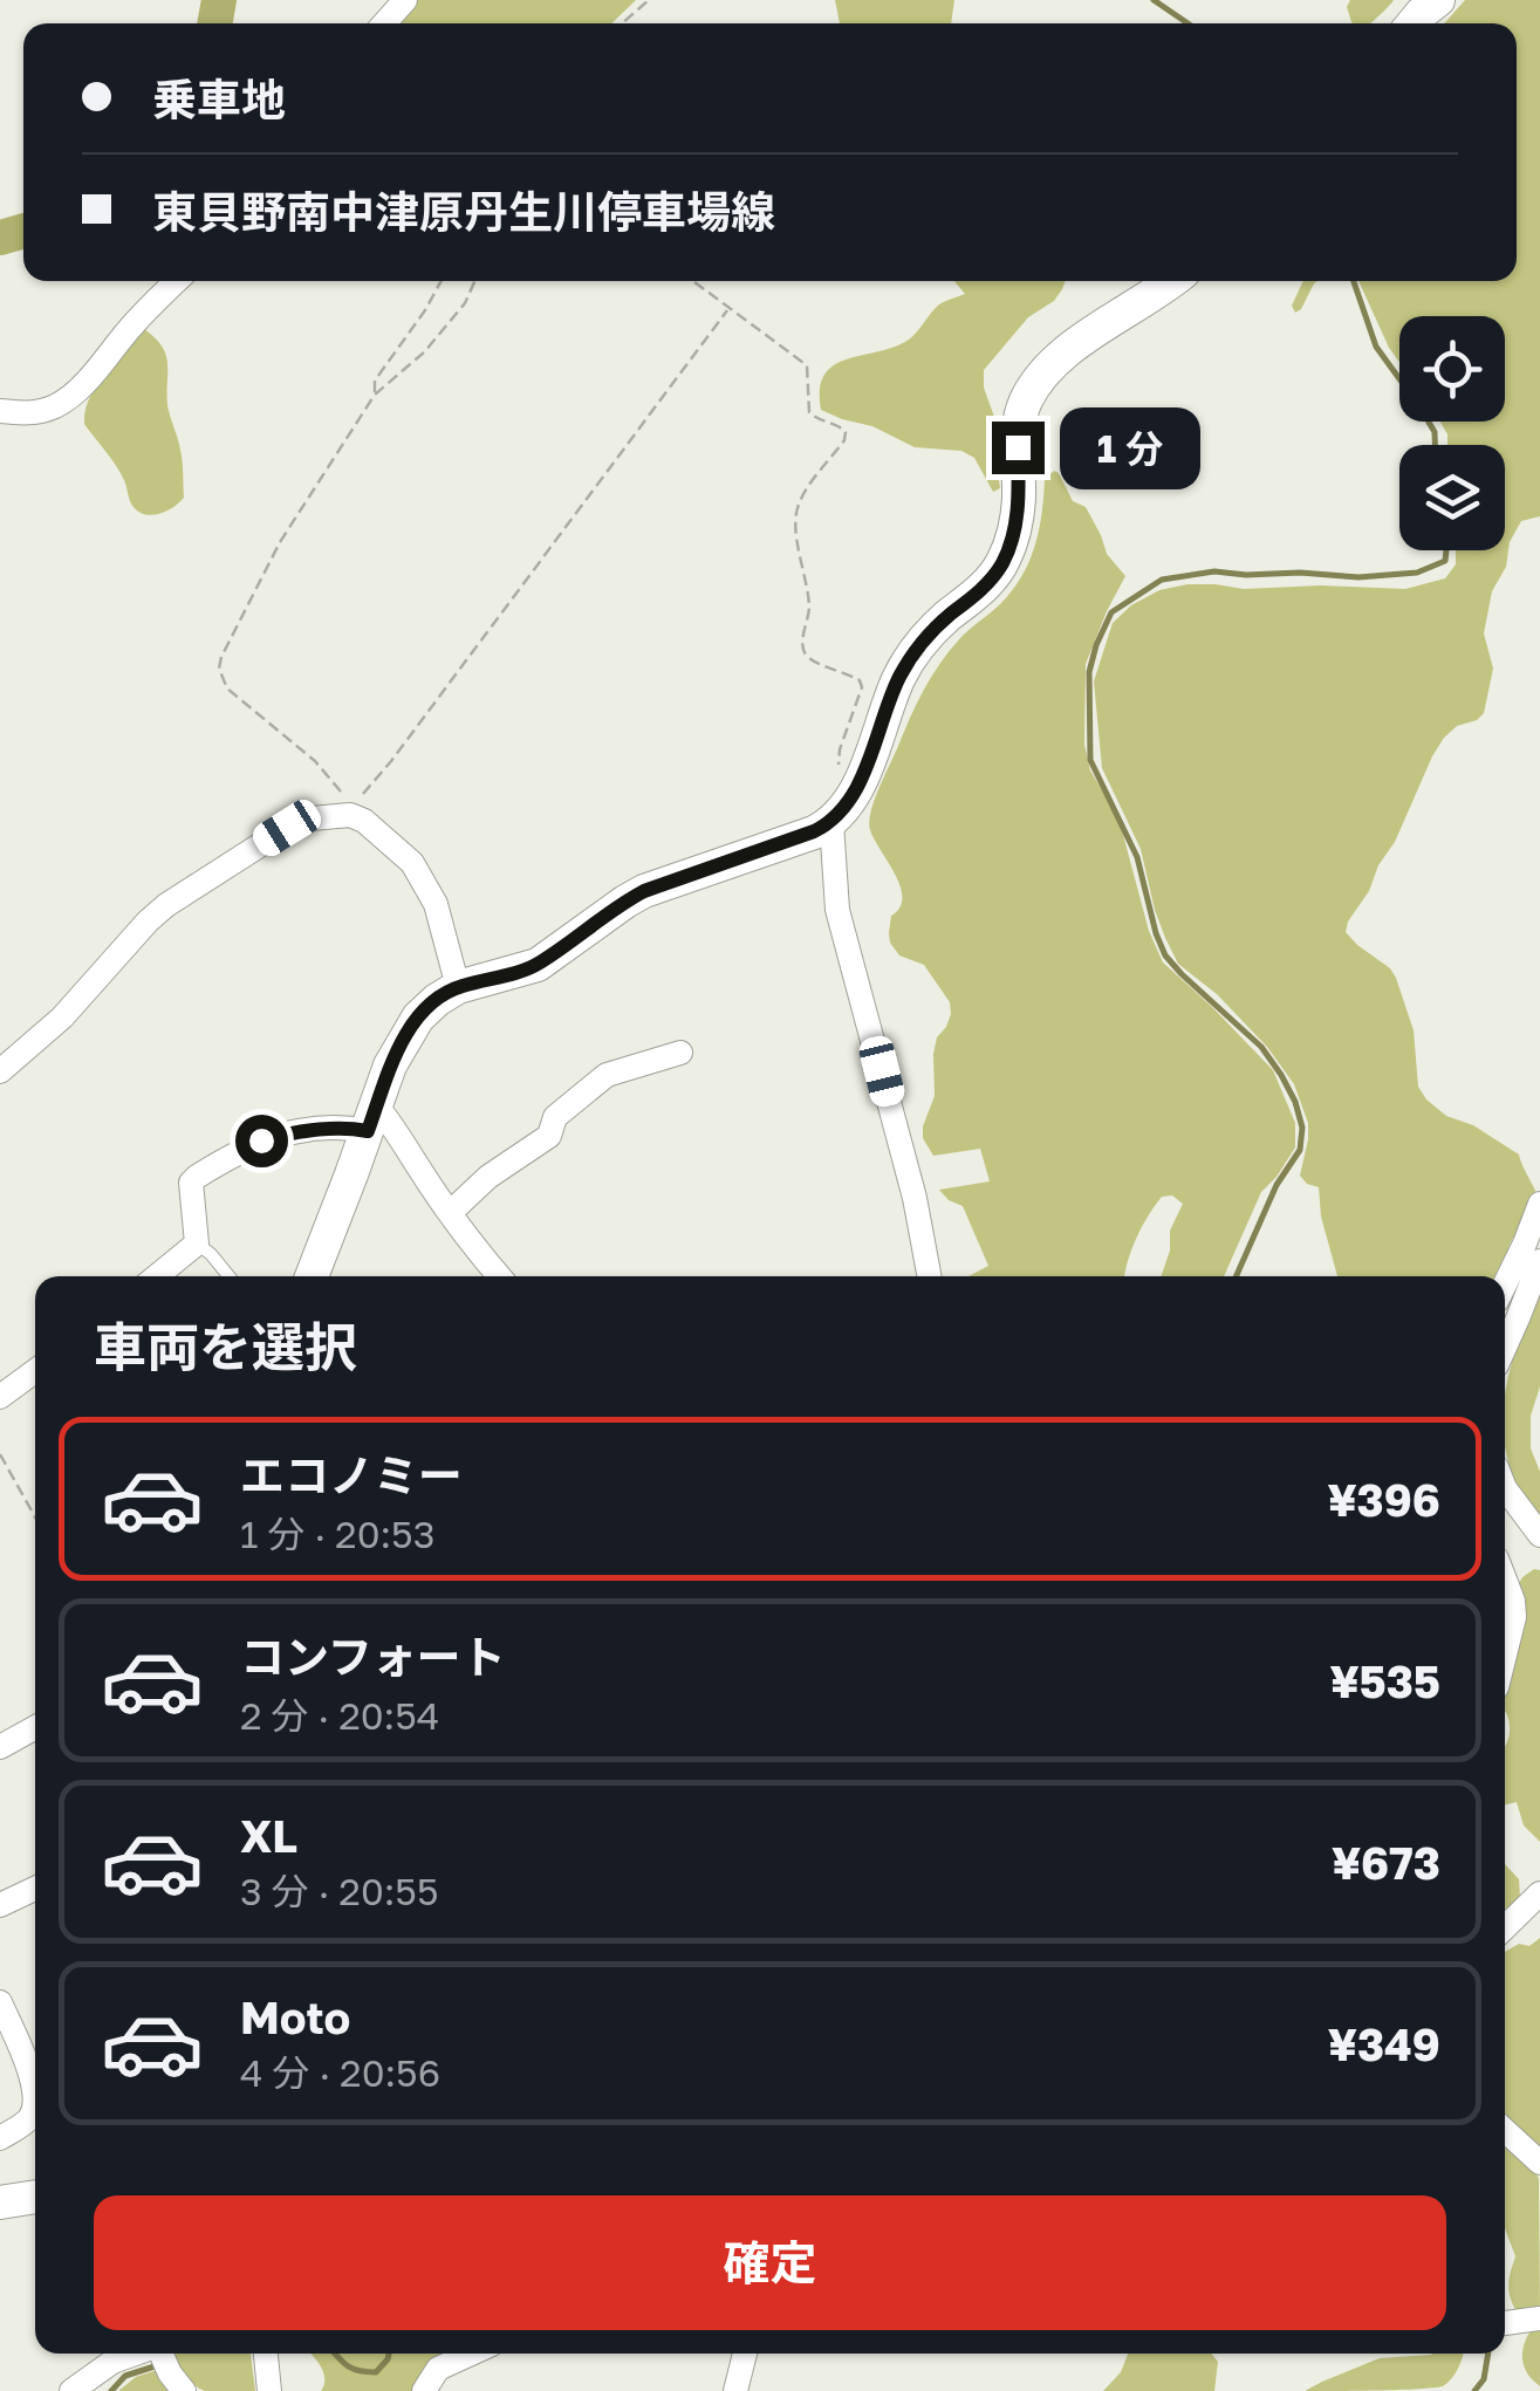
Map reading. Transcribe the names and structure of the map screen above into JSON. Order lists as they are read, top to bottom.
{
  "page": {
    "banner": ["乗車地", "東貝野南中津原丹生川停車場線"],
    "bubble": "1 分",
    "heading": "車両を選択",
    "list": [
      {
        "name": "エコノミー",
        "note": "1 分 · 20:53",
        "value": "¥396"
      },
      {
        "name": "コンフォート",
        "note": "2 分 · 20:54",
        "value": "¥535"
      },
      {
        "name": "XL",
        "note": "3 分 · 20:55",
        "value": "¥673"
      },
      {
        "name": "Moto",
        "note": "4 分 · 20:56",
        "value": "¥349"
      }
    ],
    "buttons": "確定"
  }
}
